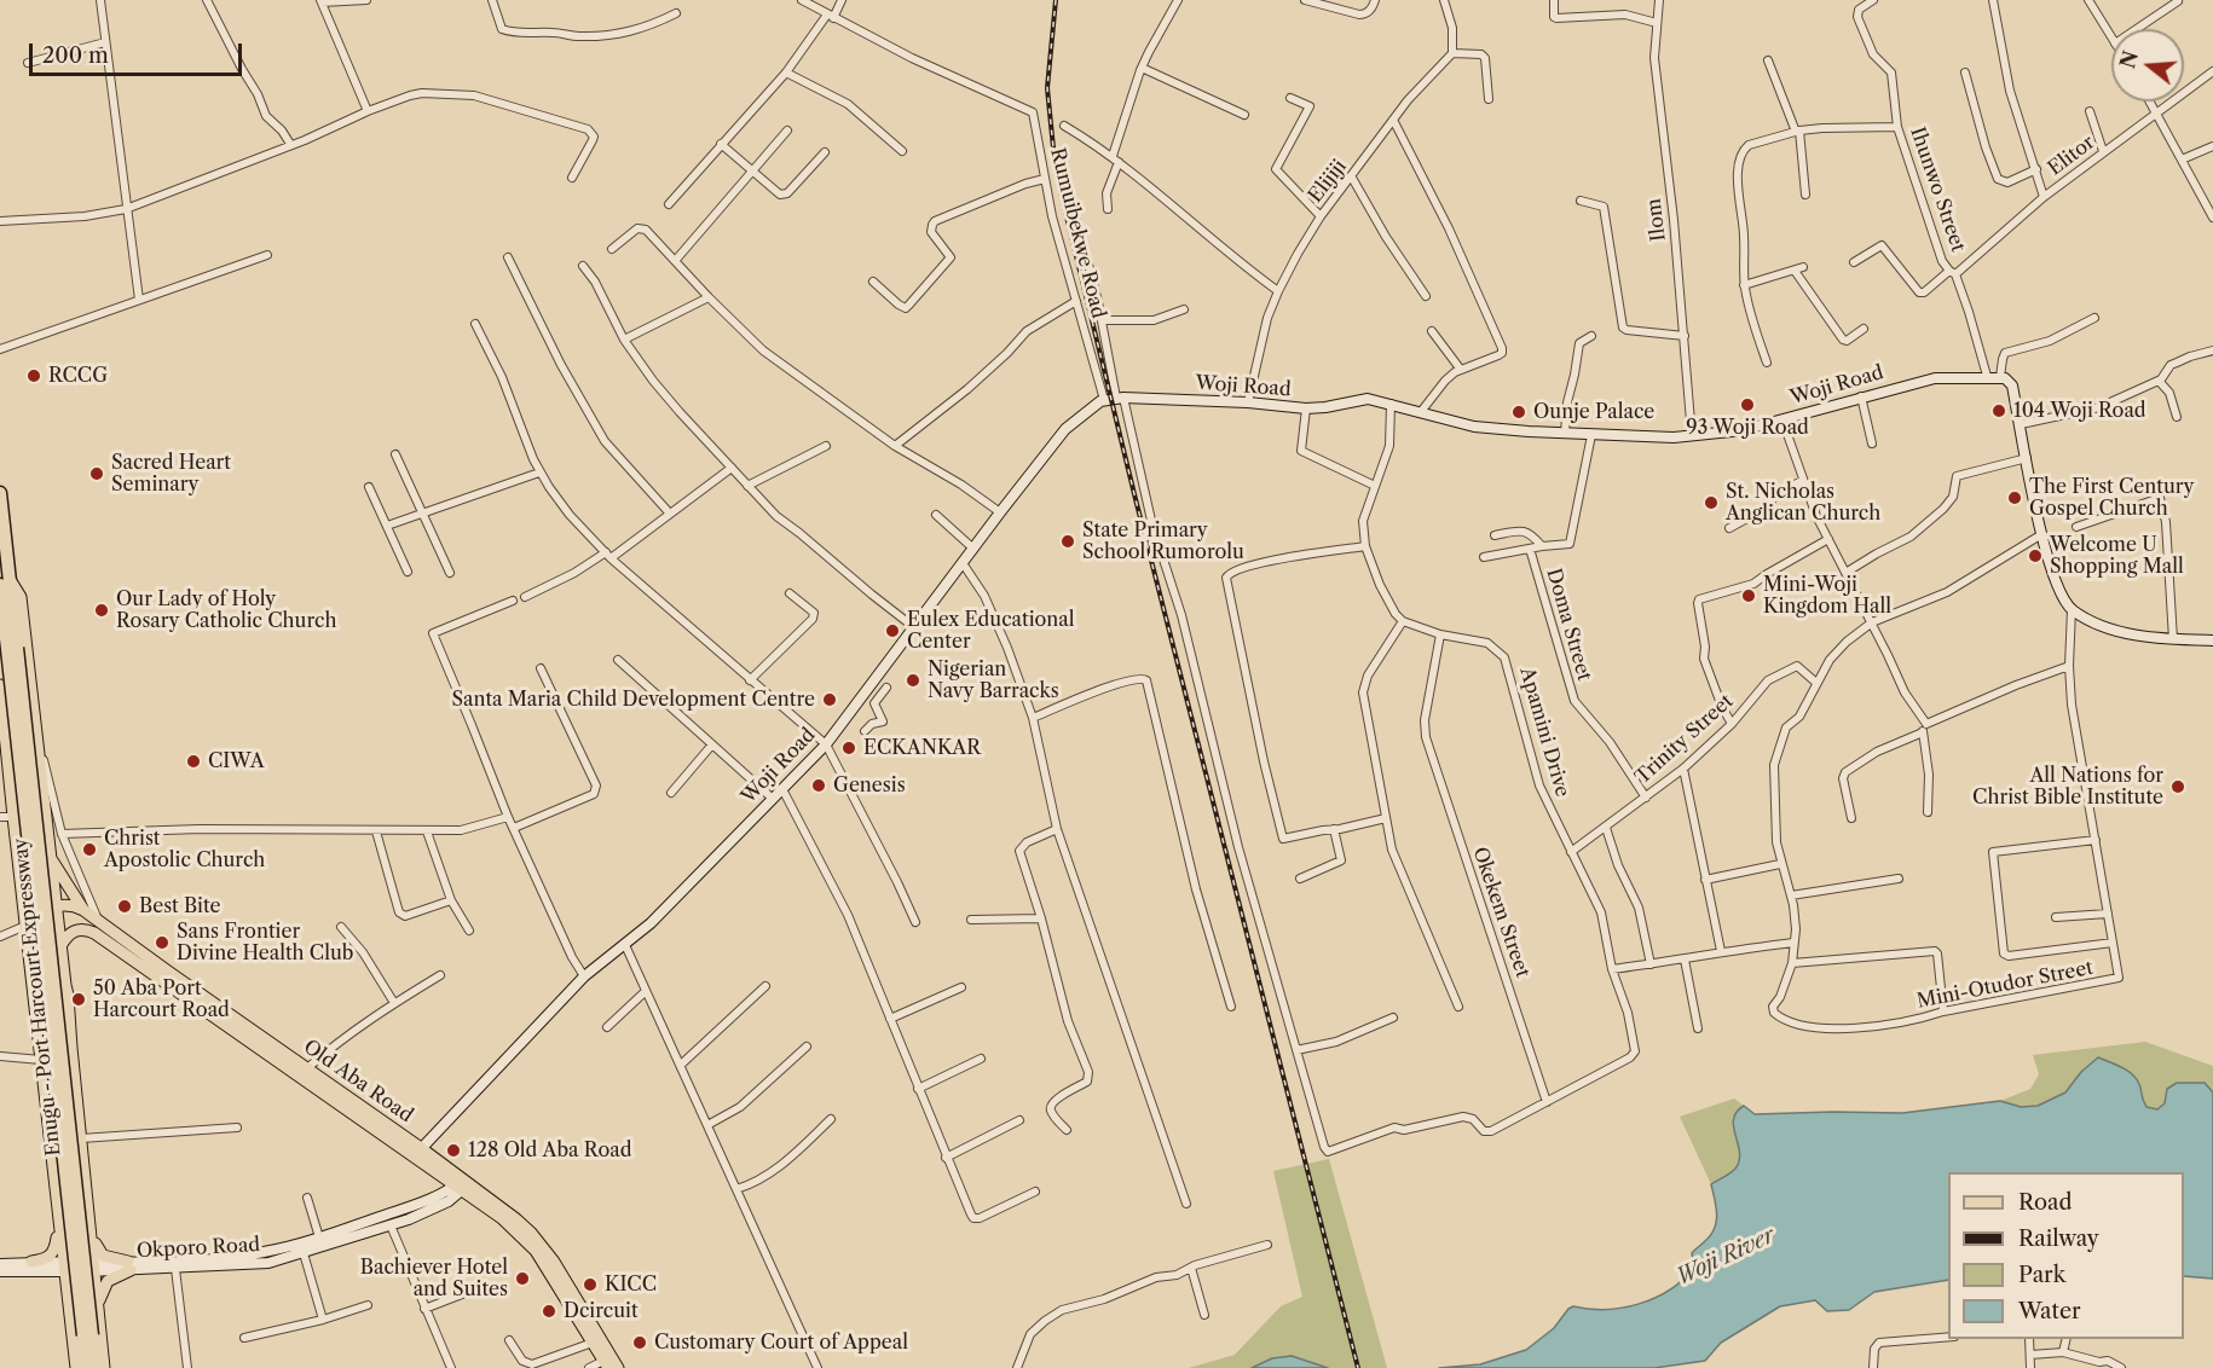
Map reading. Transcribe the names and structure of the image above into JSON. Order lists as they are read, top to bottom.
{
  "streets": {
    "highway": ["Enugu - Port Harcourt Expressway"],
    "main road": ["Woji Road", "Old Aba Road", "Okporo Road"],
    "street": [
      "Elitor",
      "Elijiji",
      "Ihunwo Street",
      "Ilom",
      "Rumuibekwe Road",
      "Doma Street",
      "Apamini Drive",
      "Trinity Street",
      "Okekem Street",
      "Mini-Otudor Street"
    ]
  },
  "crossings": [
    ["Elitor", "Ihunwo Street"],
    ["Elijiji", "Woji Road"],
    ["Ihunwo Street", "Woji Road"],
    ["Ilom", "Woji Road"],
    ["Rumuibekwe Road", "Woji Road"],
    ["Woji Road", "Doma Street"],
    ["Woji Road", "Old Aba Road"],
    ["Doma Street", "Trinity Street"],
    ["Apamini Drive", "Trinity Street"],
    ["Apamini Drive", "Okekem Street"],
    ["Trinity Street", "Mini-Otudor Street"],
    ["Old Aba Road", "Okporo Road"]
  ],
  "water": ["Woji River"],
  "places": [
    "RCCG",
    "93 Woji Road",
    "104 Woji Road",
    "Ounje Palace",
    "Sacred Heart Seminary",
    "The First Century Gospel Church",
    "St. Nicholas Anglican Church",
    "State Primary School Rumorolu",
    "Welcome U Shopping Mall",
    "Mini-Woji Kingdom Hall",
    "Our Lady of Holy Rosary Catholic Church",
    "Eulex Educational Center",
    "Nigerian Navy Barracks",
    "Santa Maria Child Development Centre",
    "ECKANKAR",
    "CIWA",
    "Genesis",
    "All Nations for Christ Bible Institute",
    "Christ Apostolic Church",
    "Best Bite",
    "Sans Frontier Divine Health Club",
    "50 Aba Port Harcourt Road",
    "128 Old Aba Road",
    "Bachiever Hotel and Suites",
    "KICC",
    "Dcircuit",
    "Customary Court of Appeal"
  ],
  "legend": [
    "Road",
    "Railway",
    "Park",
    "Water"
  ],
  "scale_bar": "200 m",
  "north": "left"
}
